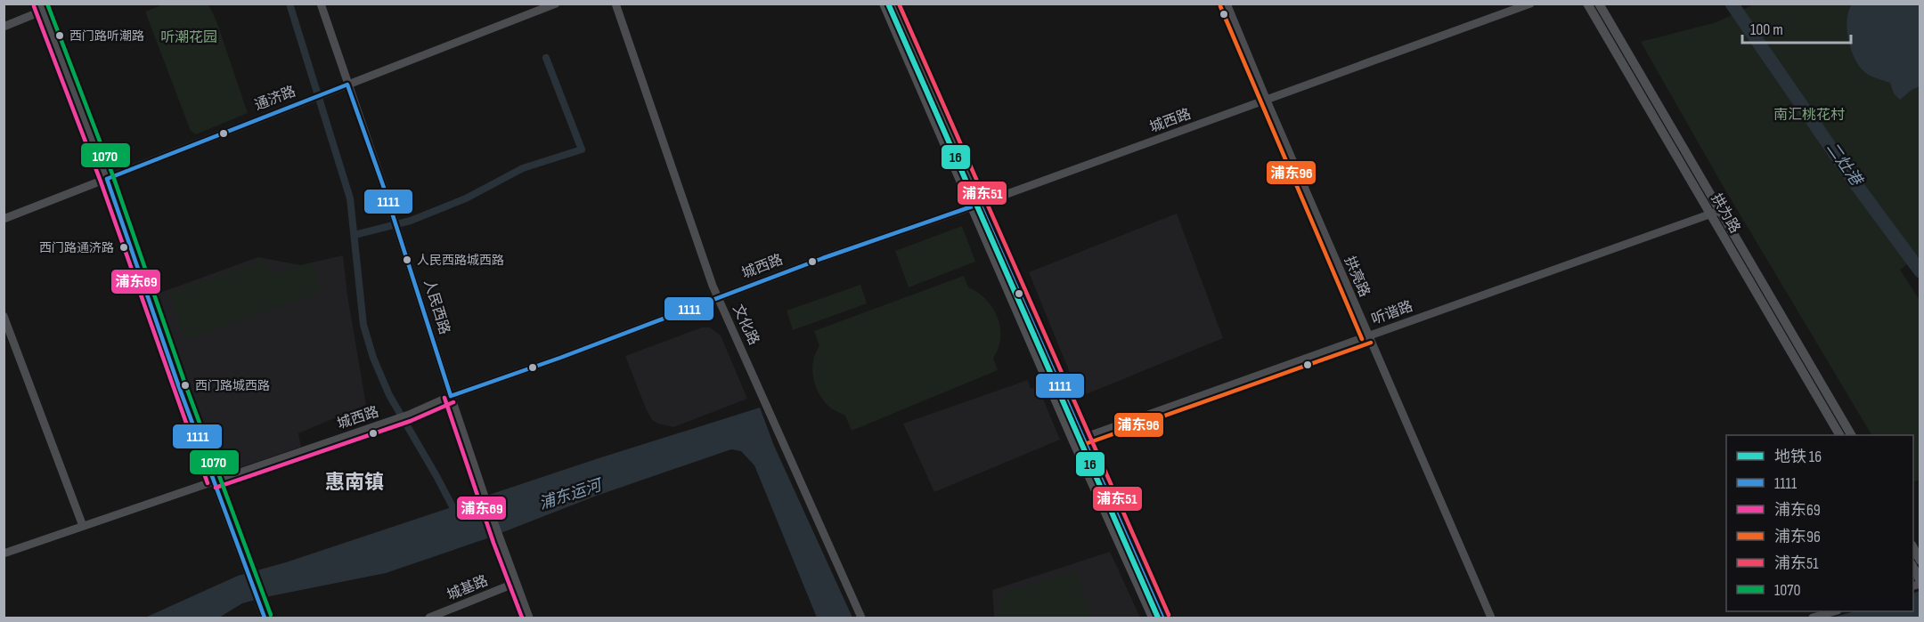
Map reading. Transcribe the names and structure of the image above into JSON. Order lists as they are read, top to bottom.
{
  "streets": {
    "main road": ["拱为路"],
    "street": [
      "通济路",
      "城西路",
      "拱亮路",
      "人民西路",
      "听谐路",
      "文化路",
      "城基路"
    ]
  },
  "crossings": [
    ["通济路", "人民西路"],
    ["城西路", "拱亮路"],
    ["城西路", "人民西路"],
    ["城西路", "文化路"],
    ["拱为路", "听谐路"],
    ["拱亮路", "听谐路"],
    ["人民西路", "城基路"]
  ],
  "districts": ["惠南镇"],
  "water": ["二灶港", "浦东运河"],
  "parks": ["听潮花园", "南汇桃花村"],
  "places": [
    "西门路听潮路",
    "西门路通济路",
    "人民西路城西路",
    "西门路城西路"
  ],
  "lines": [
    "metro line 16",
    "transit line 浦东51",
    "transit line 1070",
    "transit line 浦东69",
    "transit line 浦东96",
    "transit line 1111"
  ],
  "legend": [
    "地铁 16",
    "1111",
    "浦东69",
    "浦东96",
    "浦东51",
    "1070"
  ],
  "scale_bar": "100 m"
}
